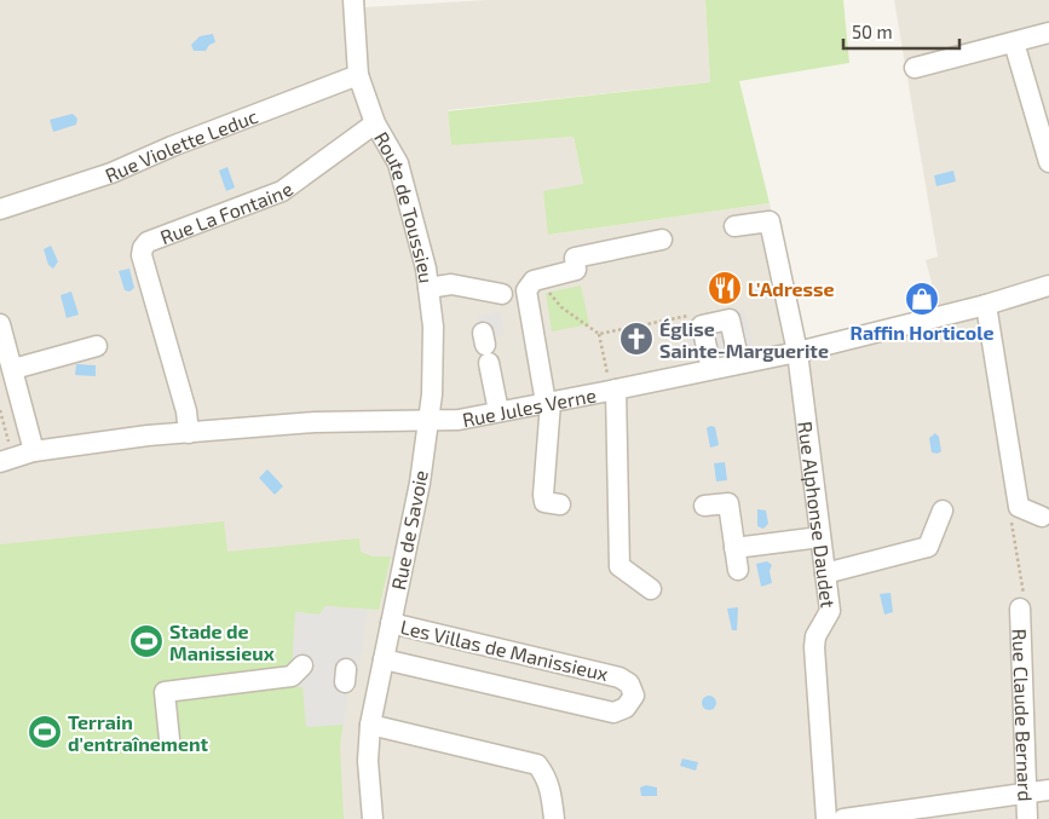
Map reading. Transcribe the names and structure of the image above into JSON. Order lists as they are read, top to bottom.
{
  "streets": {
    "street": [
      "Rue Violette Leduc",
      "Rue La Fontaine",
      "Route de Toussieu",
      "Rue Jules Verne",
      "Rue Alphonse Daudet",
      "Rue de Savoie",
      "Les Villas de Manissieux",
      "Rue Claude Bernard"
    ]
  },
  "crossings": [
    ["Rue Violette Leduc", "Route de Toussieu"],
    ["Rue La Fontaine", "Route de Toussieu"],
    ["Rue La Fontaine", "Rue Jules Verne"],
    ["Route de Toussieu", "Rue Jules Verne"],
    ["Route de Toussieu", "Rue de Savoie"],
    ["Rue Jules Verne", "Rue Alphonse Daudet"],
    ["Rue Jules Verne", "Rue de Savoie"],
    ["Rue de Savoie", "Les Villas de Manissieux"]
  ],
  "places": {
    "restaurant": ["L'Adresse"],
    "shop": ["Raffin Horticole"],
    "church": ["Église Sainte-Marguerite"],
    "sports": ["Stade de Manissieux", "Terrain d'entraînement"]
  },
  "scale_bar": "50 m"
}
